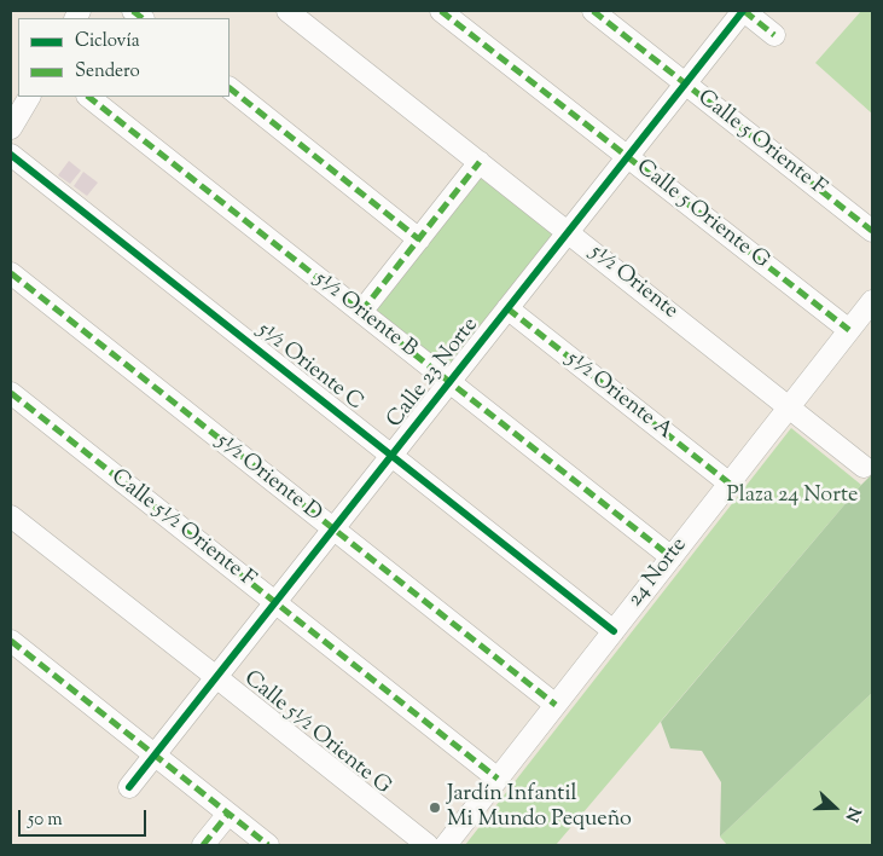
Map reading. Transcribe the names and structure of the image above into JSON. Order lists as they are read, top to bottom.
{
  "streets": {
    "street": [
      "Calle 5 Oriente F",
      "Calle 5 Oriente G",
      "5½ Oriente",
      "5½ Oriente B",
      "5½ Oriente C",
      "Calle 23 Norte",
      "5½ Oriente A",
      "5½ Oriente D",
      "Calle 5½ Oriente F",
      "24 Norte",
      "Calle 5½ Oriente G"
    ]
  },
  "crossings": [
    ["Calle 5 Oriente F", "Calle 23 Norte"],
    ["Calle 5 Oriente G", "Calle 23 Norte"],
    ["Calle 5 Oriente G", "24 Norte"],
    ["5½ Oriente", "Calle 23 Norte"],
    ["5½ Oriente", "24 Norte"],
    ["5½ Oriente B", "Calle 23 Norte"],
    ["5½ Oriente B", "24 Norte"],
    ["5½ Oriente C", "Calle 23 Norte"],
    ["5½ Oriente C", "24 Norte"],
    ["Calle 23 Norte", "5½ Oriente A"],
    ["Calle 23 Norte", "5½ Oriente D"],
    ["Calle 23 Norte", "Calle 5½ Oriente F"],
    ["Calle 23 Norte", "Calle 5½ Oriente G"],
    ["5½ Oriente A", "24 Norte"],
    ["5½ Oriente D", "24 Norte"],
    ["Calle 5½ Oriente F", "24 Norte"]
  ],
  "parks": ["Plaza 24 Norte"],
  "places": ["Jardín Infantil Mi Mundo Pequeño"],
  "legend": ["Ciclovía", "Sendero"],
  "scale_bar": "50 m",
  "north": "right"
}
